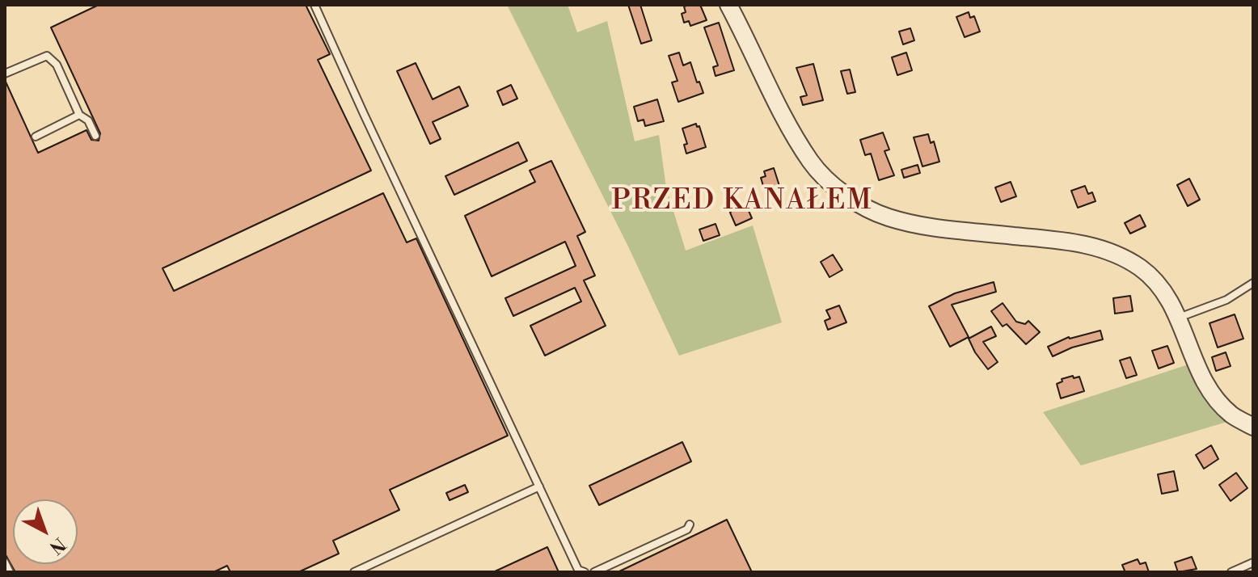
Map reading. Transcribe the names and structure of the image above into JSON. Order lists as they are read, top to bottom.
{
  "districts": ["PRZED KANAŁEM"],
  "north": "bottom right"
}
